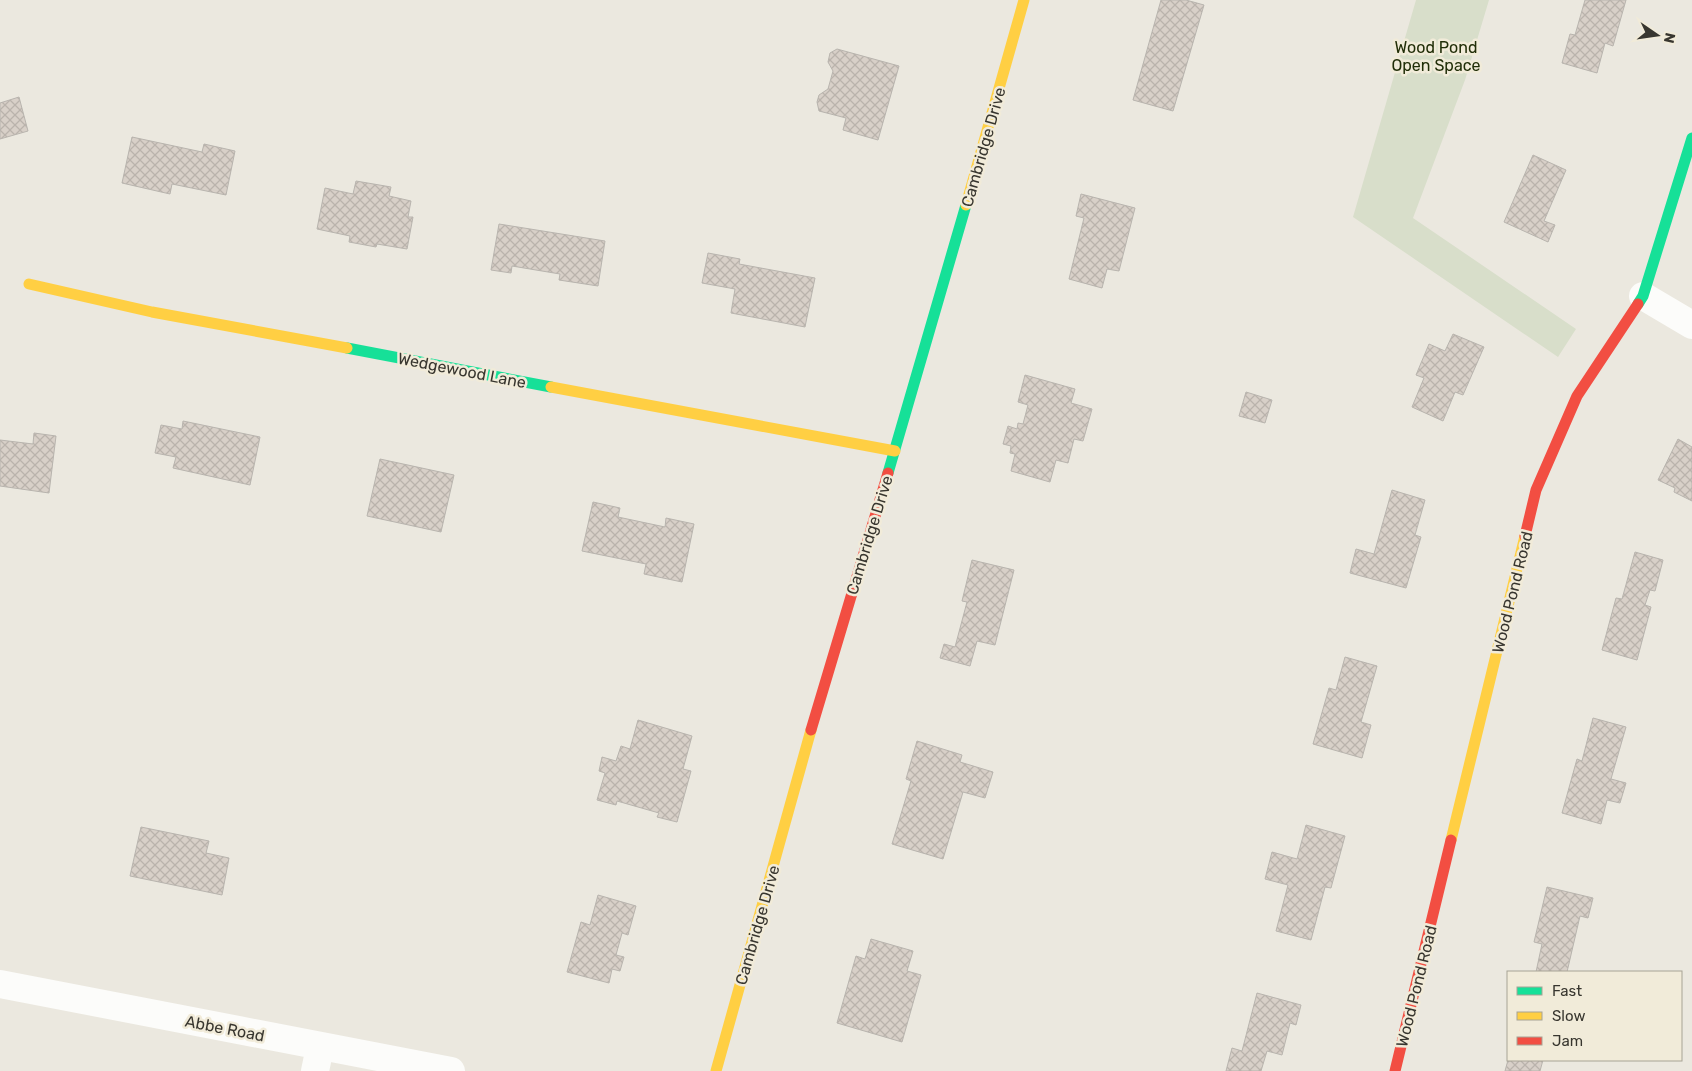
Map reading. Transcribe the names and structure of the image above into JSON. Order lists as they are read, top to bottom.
{
  "streets": {
    "street": [
      "Cambridge Drive",
      "Wedgewood Lane",
      "Wood Pond Road",
      "Abbe Road"
    ]
  },
  "crossings": [
    ["Cambridge Drive", "Wedgewood Lane"]
  ],
  "parks": ["Wood Pond Open Space"],
  "legend": ["Fast", "Slow", "Jam"],
  "north": "right"
}
